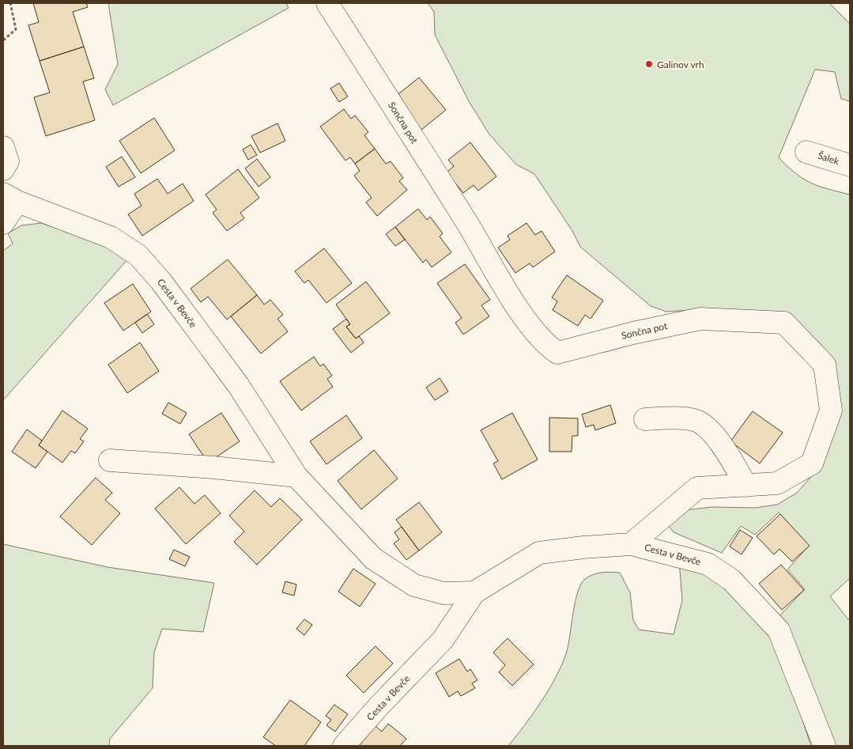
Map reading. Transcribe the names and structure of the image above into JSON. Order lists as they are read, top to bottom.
{
  "streets": {
    "street": ["Sončna pot", "Šalek", "Cesta v Bevče"]
  },
  "crossings": [
    ["Sončna pot", "Cesta v Bevče"]
  ],
  "places": ["Galinov vrh"]
}
